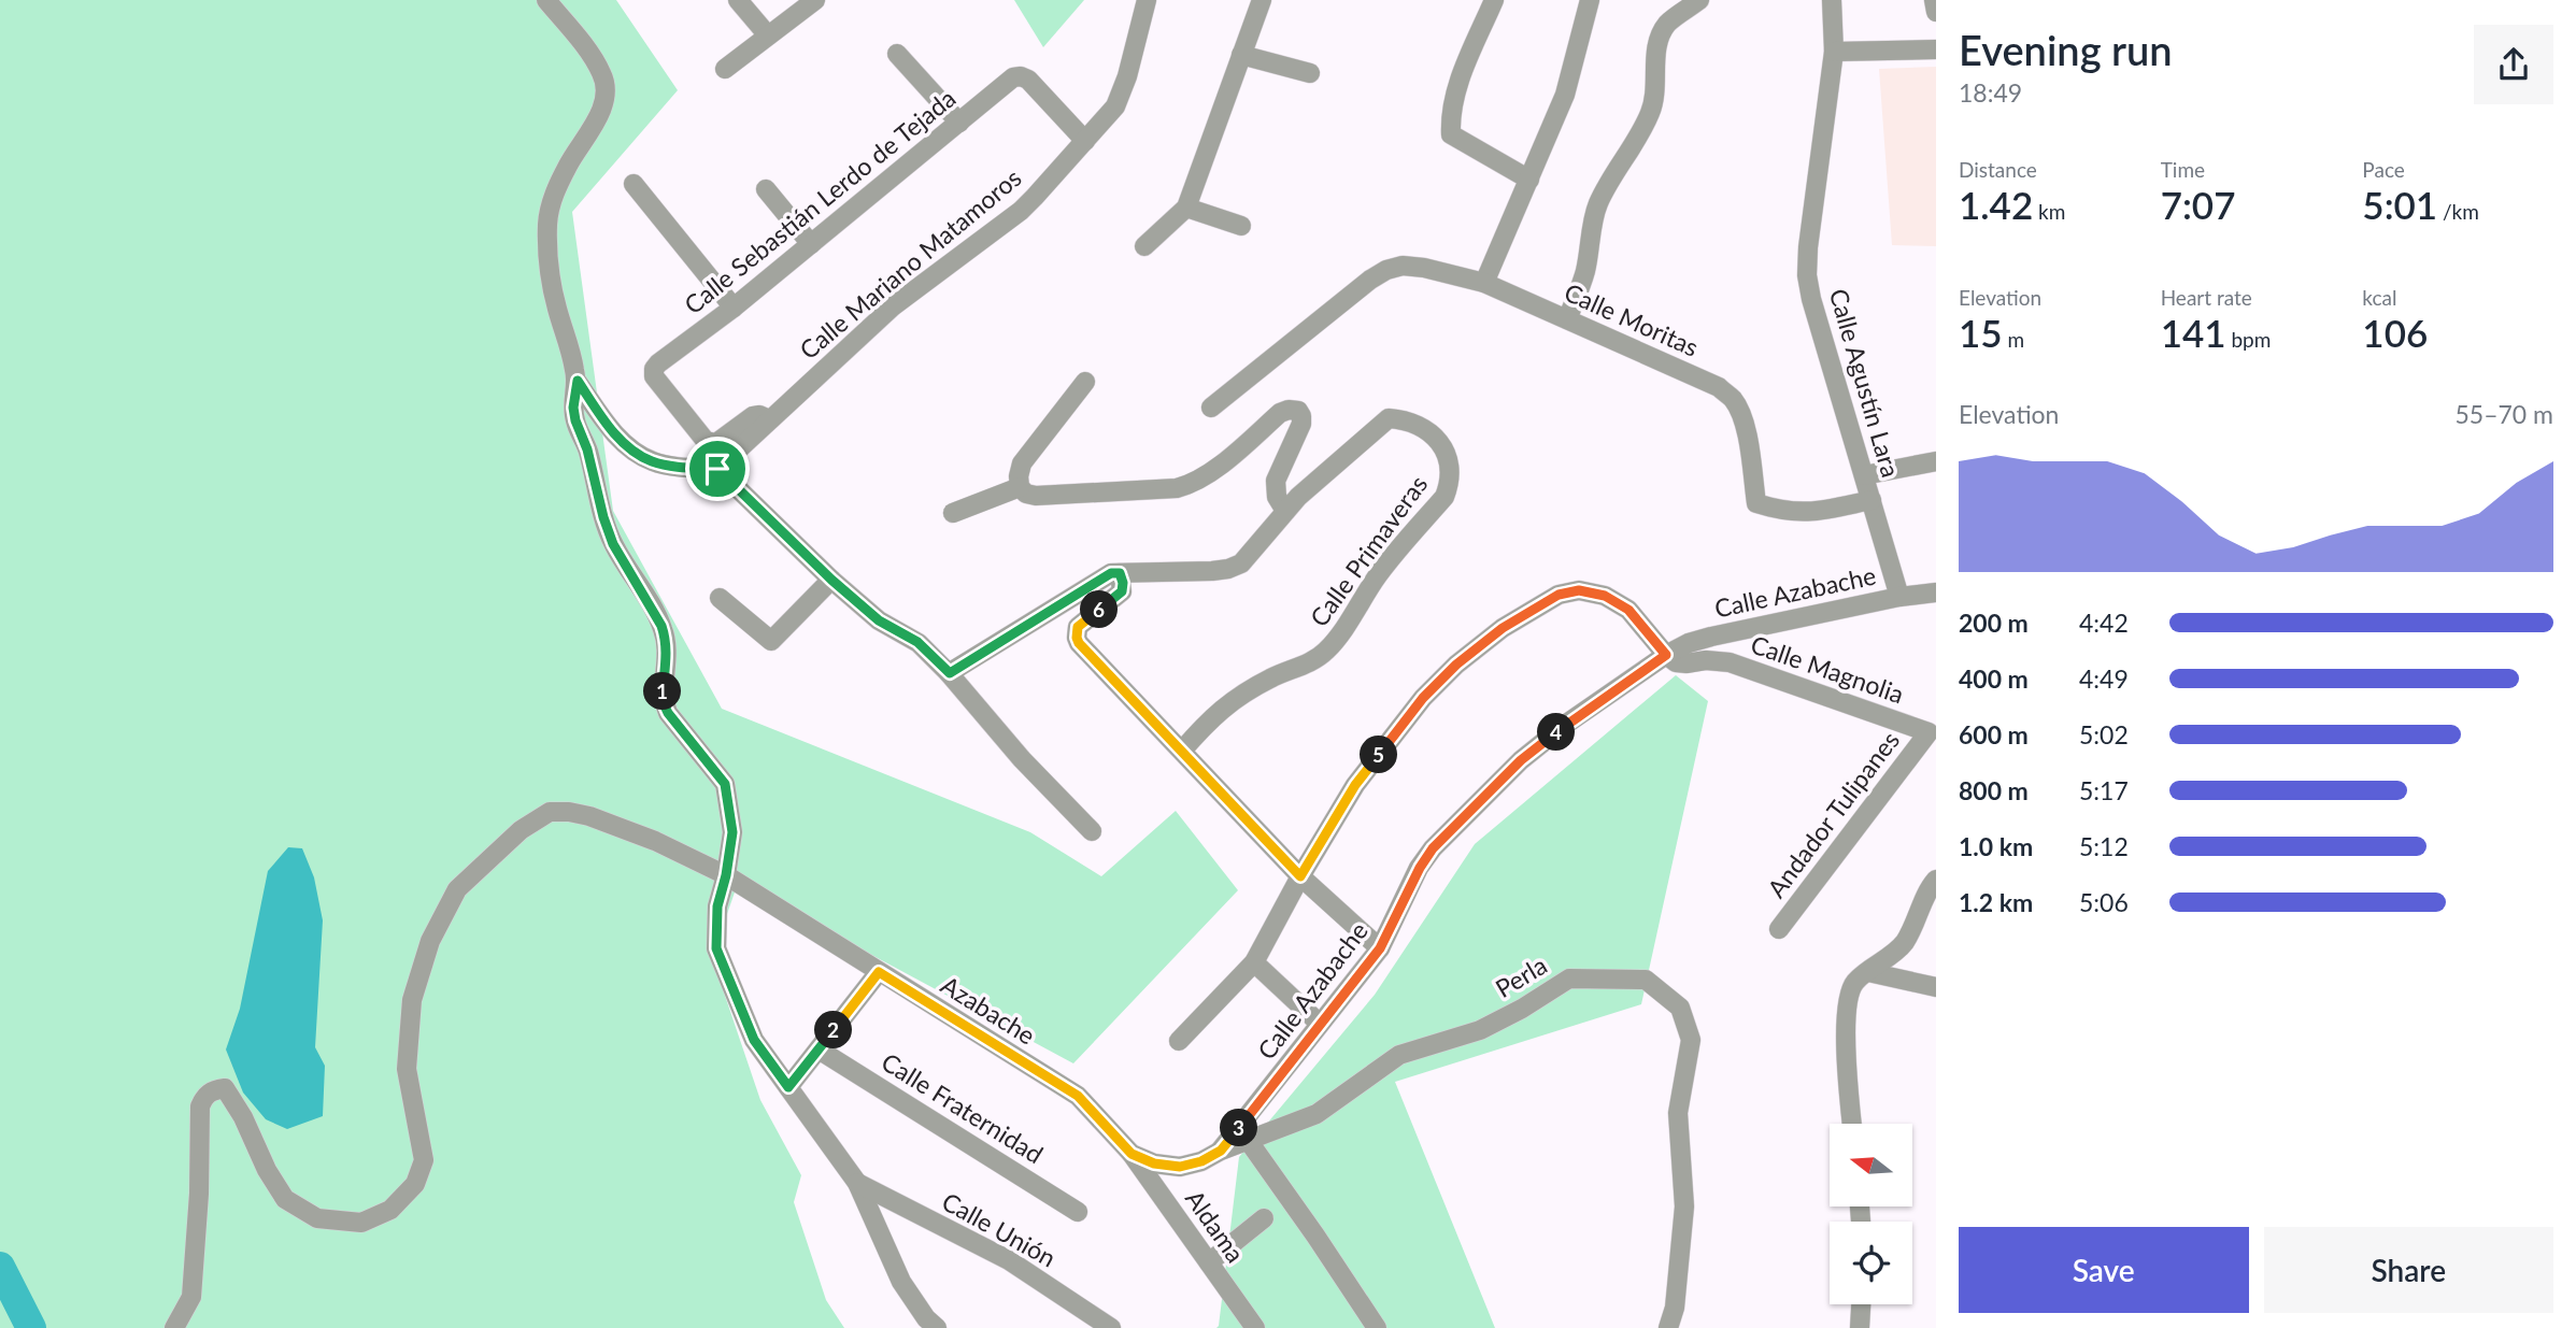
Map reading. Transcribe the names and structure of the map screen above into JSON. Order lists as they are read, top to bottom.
{
  "streets": {
    "street": [
      "Calle Sebastián Lerdo de Tejada",
      "Calle Mariano Matamoros",
      "Calle Moritas",
      "Calle Agustín Lara",
      "Calle Primaveras",
      "Calle Azabache",
      "Calle Magnolia",
      "Andador Tulipanes",
      "Perla",
      "Azabache",
      "Calle Fraternidad",
      "Aldama",
      "Calle Unión"
    ]
  },
  "crossings": [
    ["Calle Sebastián Lerdo de Tejada", "Calle Mariano Matamoros"],
    ["Calle Moritas", "Calle Agustín Lara"],
    ["Calle Agustín Lara", "Calle Azabache"],
    ["Calle Azabache", "Calle Magnolia"],
    ["Calle Azabache", "Perla"],
    ["Calle Azabache", "Azabache"],
    ["Calle Magnolia", "Andador Tulipanes"],
    ["Perla", "Azabache"],
    ["Azabache", "Aldama"]
  ],
  "north": "left",
  "page": {
    "heading": ["Evening run", "18:49"],
    "stats": [
      ["Distance", "1.42 km"],
      ["Time", "7:07"],
      ["Pace", "5:01 /km"],
      ["Elevation", "15 m"],
      ["Heart rate", "141 bpm"],
      ["kcal", "106"]
    ],
    "chart": ["Elevation", "55–70 m"],
    "pins": [
      "6",
      "1",
      "4",
      "5",
      "2",
      "3"
    ],
    "list": [
      {
        "name": "200 m",
        "note": "4:42"
      },
      {
        "name": "400 m",
        "note": "4:49"
      },
      {
        "name": "600 m",
        "note": "5:02"
      },
      {
        "name": "800 m",
        "note": "5:17"
      },
      {
        "name": "1.0 km",
        "note": "5:12"
      },
      {
        "name": "1.2 km",
        "note": "5:06"
      }
    ],
    "buttons": ["Save", "Share"]
  }
}
